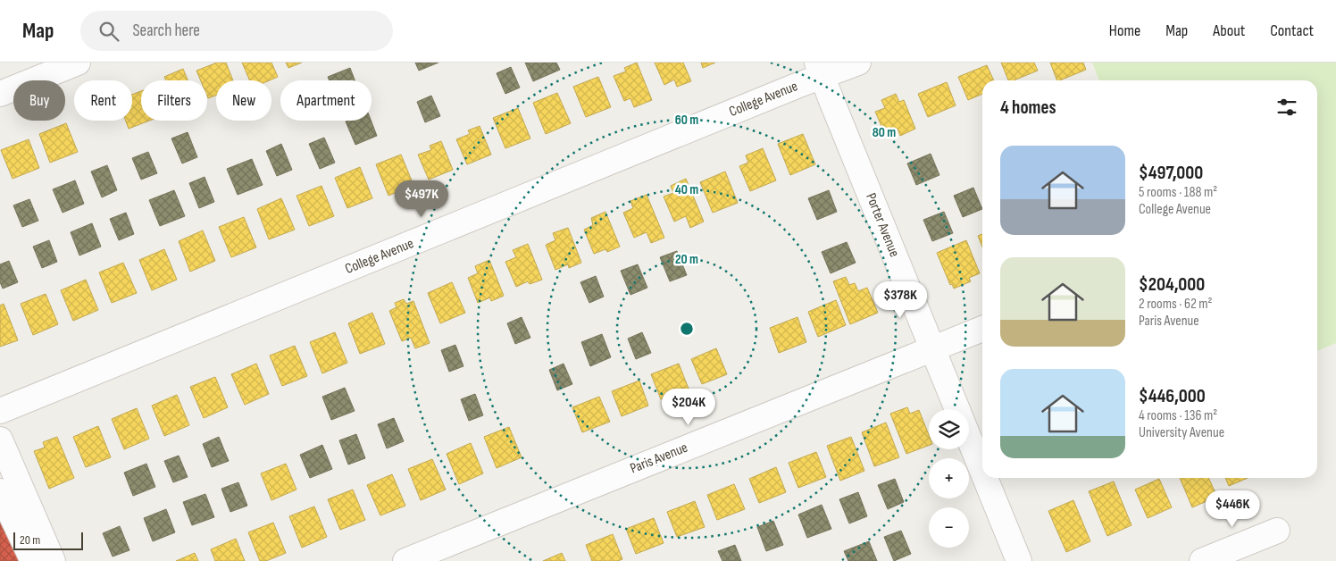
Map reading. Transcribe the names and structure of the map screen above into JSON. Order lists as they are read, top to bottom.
{
  "streets": {
    "street": ["College Avenue", "Porter Avenue", "Paris Avenue"]
  },
  "crossings": [
    ["College Avenue", "Porter Avenue"],
    ["Porter Avenue", "Paris Avenue"]
  ],
  "scale_bar": "20 m",
  "page": {
    "header": "Map",
    "search": "Search here",
    "nav": [
      "Home",
      "Map",
      "About",
      "Contact"
    ],
    "chip": [
      "Buy",
      "Rent",
      "Filters",
      "New",
      "Apartment"
    ],
    "heading": "4 homes",
    "list": [
      {
        "name": "$497,000",
        "note": "5 rooms · 188 m² · College Avenue"
      },
      {
        "name": "$204,000",
        "note": "2 rooms · 62 m² · Paris Avenue"
      },
      {
        "name": "$446,000",
        "note": "4 rooms · 136 m² · University Avenue"
      }
    ],
    "price": [
      "$497K",
      "$378K",
      "$204K",
      "$446K"
    ],
    "map_buttons": ["+", "−"],
    "scale": "20 m"
  },
  "rings": [
    "60 m",
    "80 m",
    "40 m",
    "20 m"
  ]
}
